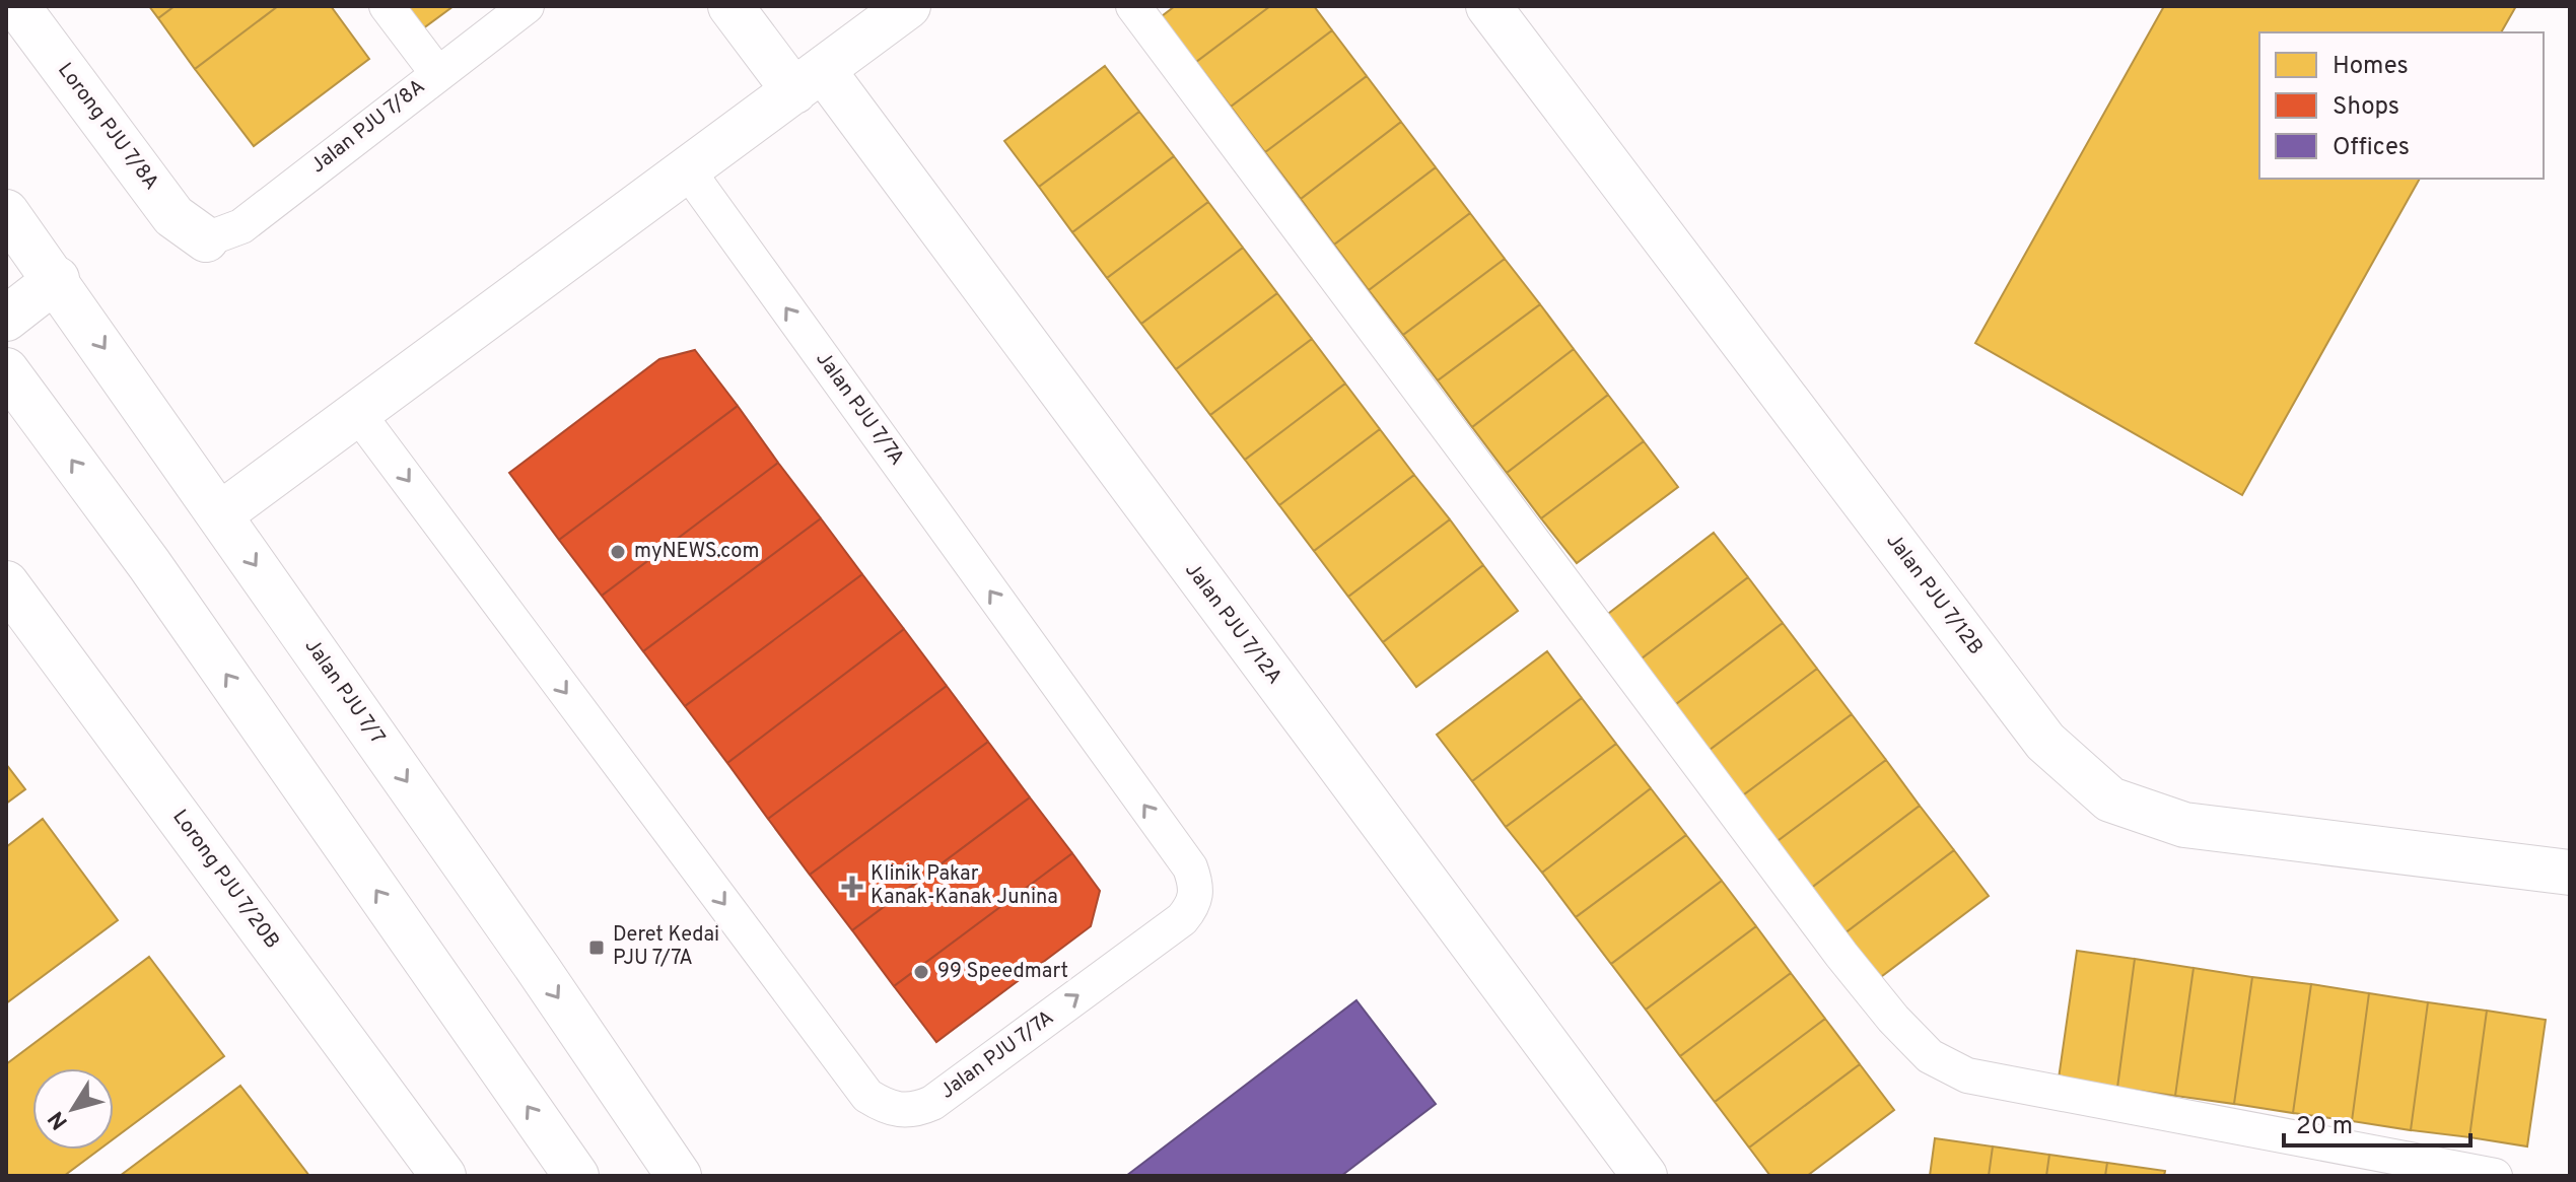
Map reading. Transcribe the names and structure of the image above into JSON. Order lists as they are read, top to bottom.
{
  "streets": {
    "street": [
      "Lorong PJU 7/8A",
      "Jalan PJU 7/12B",
      "Jalan PJU 7/12A",
      "Jalan PJU 7/7",
      "Lorong PJU 7/20B"
    ],
    "lane": ["Jalan PJU 7/8A", "Jalan PJU 7/7A"]
  },
  "crossings": [
    ["Lorong PJU 7/8A", "Jalan PJU 7/8A"]
  ],
  "places": {
    "other": ["myNEWS.com", "99 Speedmart"],
    "health": ["Klinik Pakar Kanak-Kanak Junina"],
    "transit": ["Deret Kedai PJU 7/7A"]
  },
  "legend": ["Homes", "Shops", "Offices"],
  "scale_bar": "20 m",
  "north": "bottom left"
}
